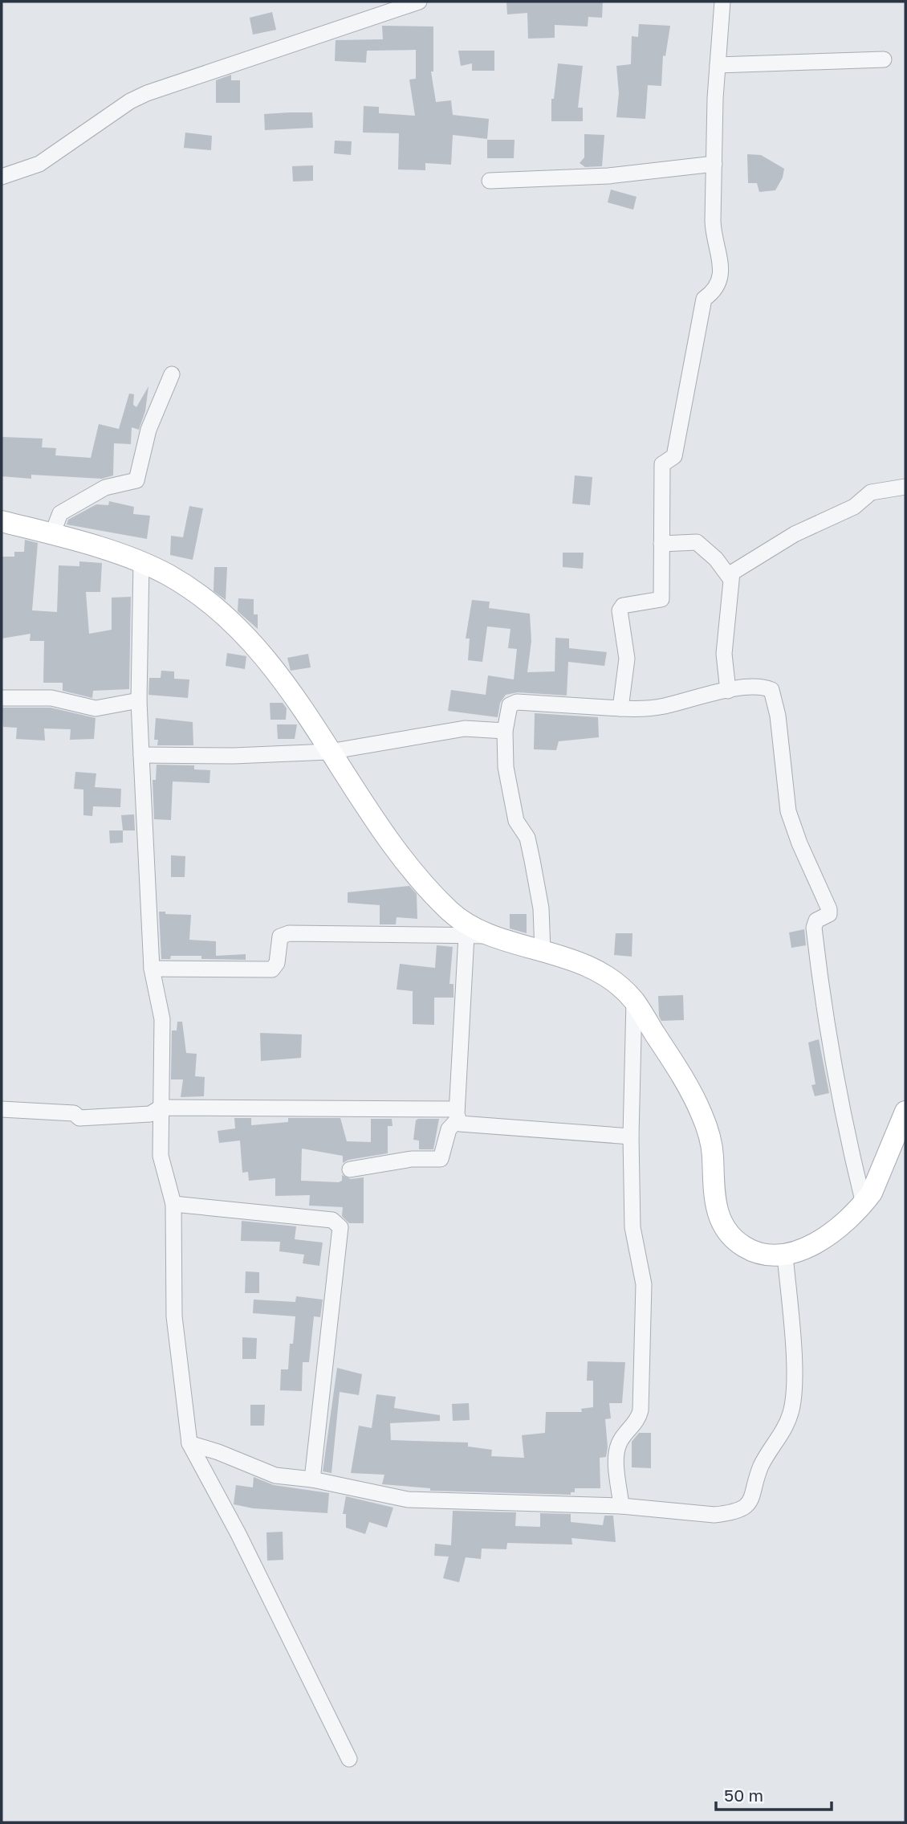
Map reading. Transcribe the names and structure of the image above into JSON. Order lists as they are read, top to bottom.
{
  "scale_bar": "50 m"
}
